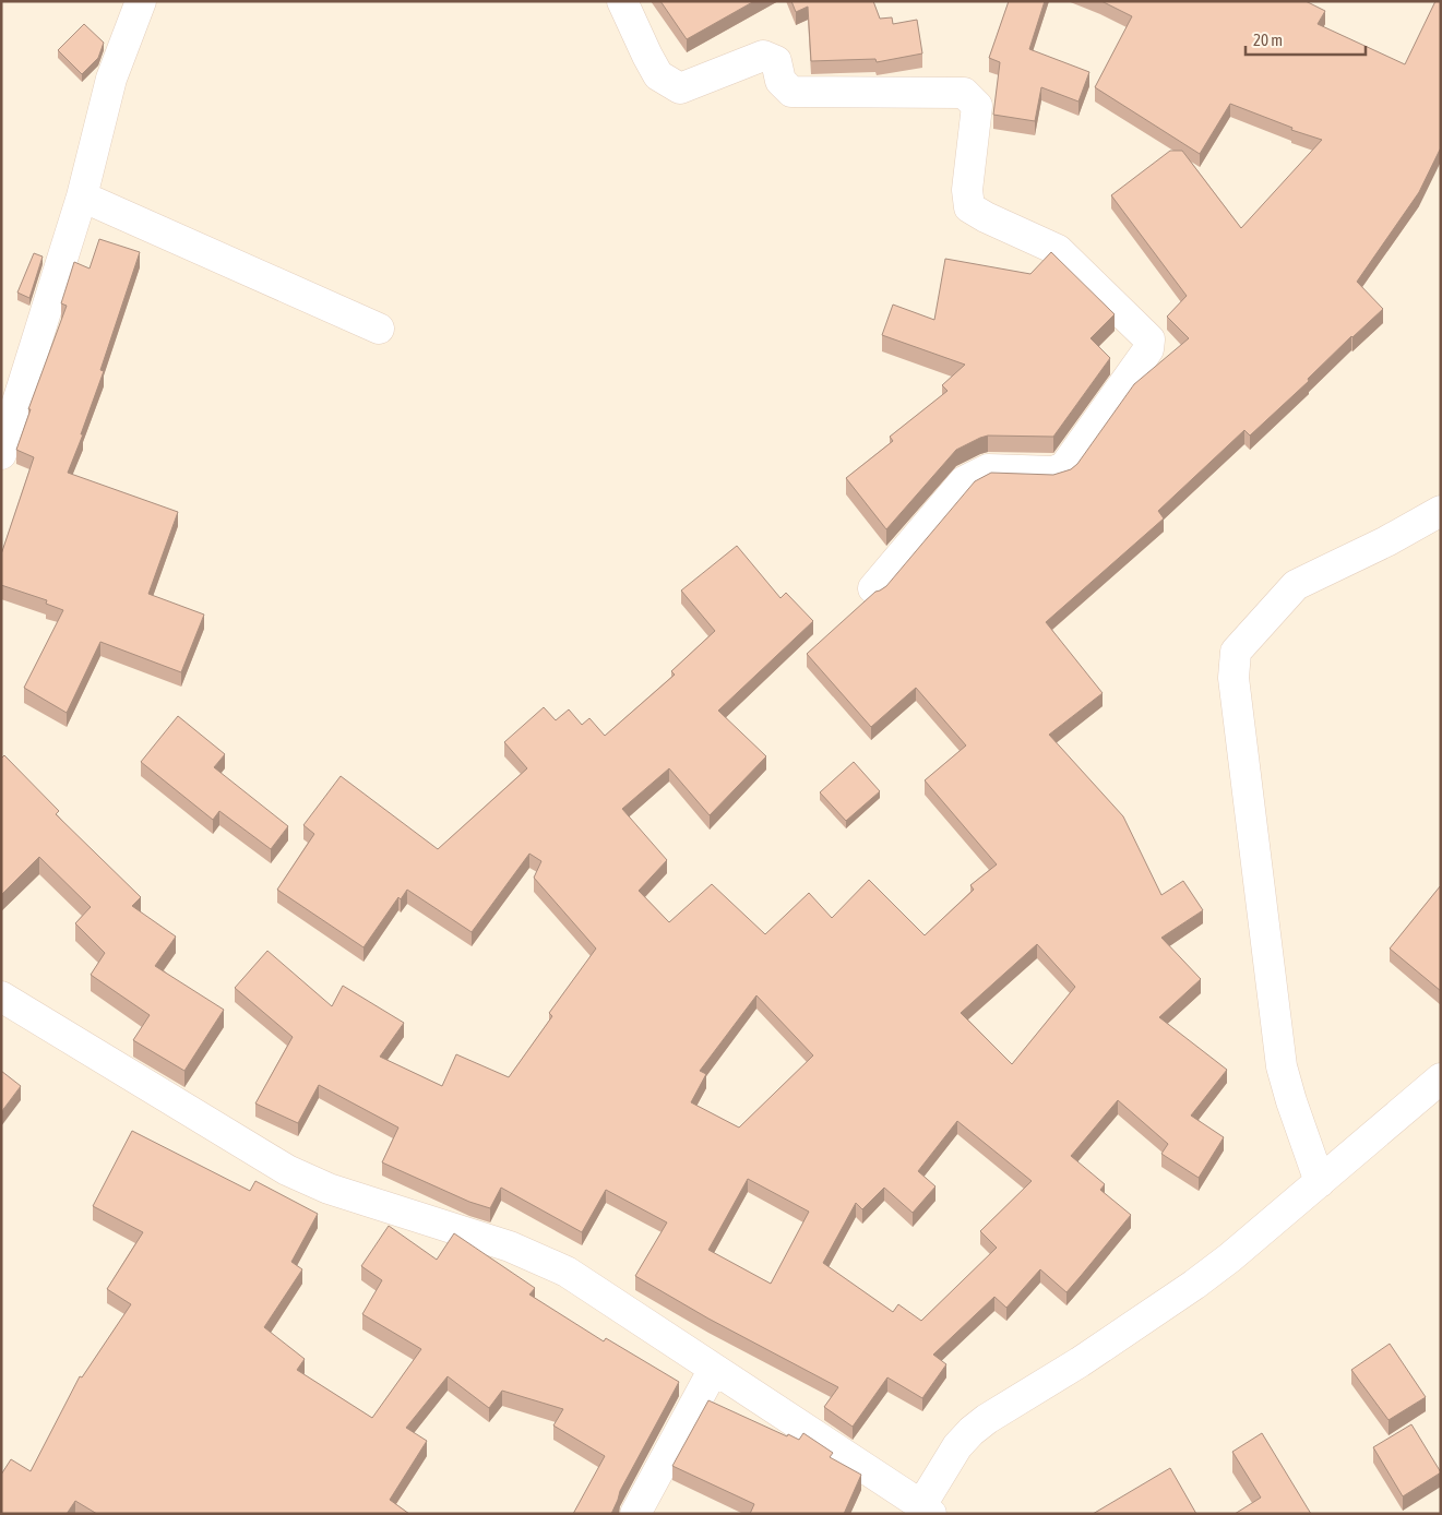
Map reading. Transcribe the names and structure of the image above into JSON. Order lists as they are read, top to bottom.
{
  "scale_bar": "20 m"
}
